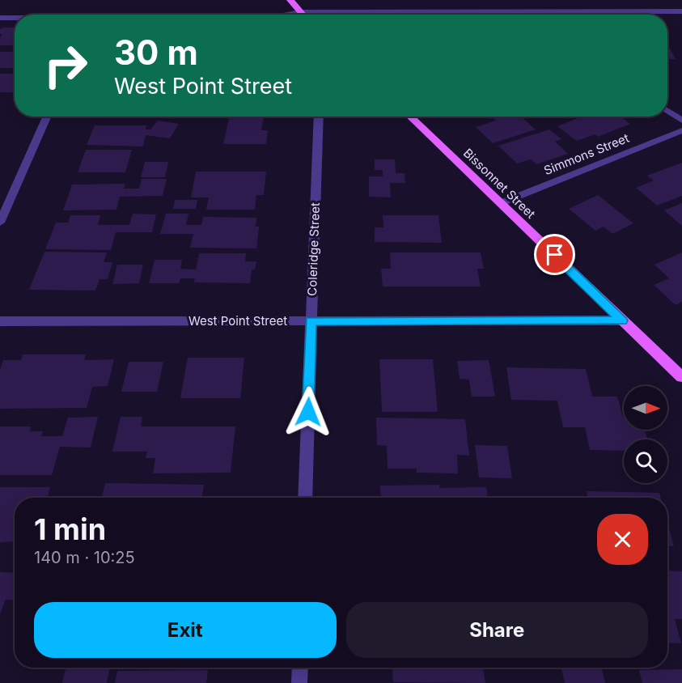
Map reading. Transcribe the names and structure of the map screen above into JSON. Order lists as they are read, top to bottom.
{
  "streets": {
    "main road": ["Bissonnet Street"],
    "street": ["Simmons Street", "Coleridge Street", "West Point Street"]
  },
  "crossings": [
    ["Simmons Street", "Bissonnet Street"],
    ["Bissonnet Street", "West Point Street"],
    ["Coleridge Street", "West Point Street"]
  ],
  "north": "right",
  "page": {
    "turn": ["30 m", "West Point Street"],
    "heading": ["1 min", "140 m · 10:25"],
    "buttons": ["Exit", "Share"]
  }
}
